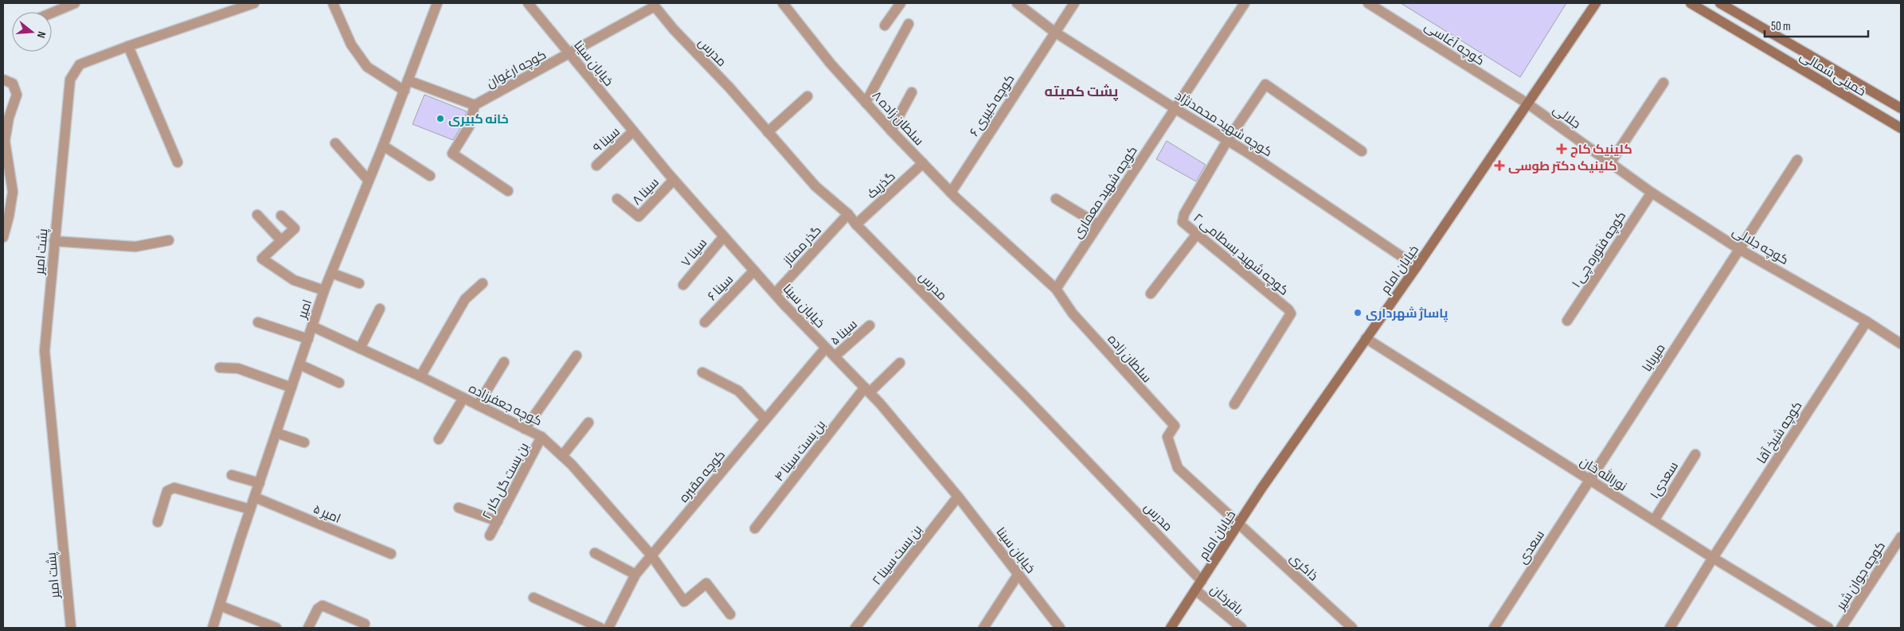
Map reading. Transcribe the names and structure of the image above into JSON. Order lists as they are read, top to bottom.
{
  "streets": {
    "main road": ["خمینی شمالی", "خیابان امام"],
    "street": [
      "کوچه آغاسی",
      "مدرس",
      "خیابان سینا",
      "کوچه ارغوان",
      "کوچه کبیری ۶",
      "جلالی",
      "سلطان زاده ۸",
      "کوچه شهید محمدنژاد",
      "سینا ۹",
      "گذریک",
      "سینا ۸",
      "کوچه شهید معماری",
      "گذر ممتاز",
      "کوچه جلالی",
      "کوچه فتوره چی ۱",
      "پشت امیر",
      "سینا ۷",
      "کوچه شهید بسطامی ۲",
      "سینا ۶",
      "امیر",
      "سینا ۵",
      "میربابا",
      "سلطان زاده",
      "کوچه جعفرزاده",
      "کوچه شیخ آقا",
      "بن بست سینا ۴",
      "نورالله خان",
      "کوچه مقبره",
      "سعدی۱",
      "بن بست گل کار ۲",
      "امیر ۵",
      "سعدی",
      "بن بست سینا ۲",
      "ذاکری",
      "کوچه جوان شیر",
      "باقرخان"
    ]
  },
  "crossings": [
    ["کوچه آغاسی", "جلالی"],
    ["کوچه آغاسی", "خیابان امام"],
    ["مدرس", "کوچه ارغوان"],
    ["مدرس", "گذریک"],
    ["مدرس", "گذر ممتاز"],
    ["مدرس", "خیابان امام"],
    ["خیابان سینا", "کوچه ارغوان"],
    ["خیابان سینا", "سینا ۹"],
    ["خیابان سینا", "سینا ۸"],
    ["خیابان سینا", "گذر ممتاز"],
    ["خیابان سینا", "سینا ۷"],
    ["خیابان سینا", "سینا ۶"],
    ["خیابان سینا", "سینا ۵"],
    ["خیابان سینا", "بن بست سینا ۴"],
    ["خیابان سینا", "کوچه مقبره"],
    ["خیابان سینا", "بن بست سینا ۲"],
    ["کوچه کبیری ۶", "سلطان زاده ۸"],
    ["کوچه کبیری ۶", "کوچه شهید محمدنژاد"],
    ["جلالی", "کوچه جلالی"],
    ["جلالی", "خیابان امام"],
    ["سلطان زاده ۸", "گذریک"],
    ["سلطان زاده ۸", "سلطان زاده"],
    ["کوچه شهید محمدنژاد", "کوچه شهید معماری"],
    ["کوچه شهید محمدنژاد", "کوچه شهید بسطامی ۲"],
    ["کوچه شهید محمدنژاد", "خیابان امام"],
    ["کوچه شهید معماری", "سلطان زاده"],
    ["کوچه جلالی", "کوچه فتوره چی ۱"],
    ["کوچه جلالی", "میربابا"],
    ["کوچه جلالی", "کوچه شیخ آقا"],
    ["خیابان امام", "نورالله خان"],
    ["خیابان امام", "ذاکری"],
    ["خیابان امام", "باقرخان"],
    ["امیر", "کوچه جعفرزاده"],
    ["امیر", "امیر ۵"],
    ["میربابا", "نورالله خان"],
    ["میربابا", "سعدی"],
    ["سلطان زاده", "ذاکری"],
    ["کوچه جعفرزاده", "کوچه مقبره"],
    ["کوچه جعفرزاده", "بن بست گل کار ۲"],
    ["کوچه شیخ آقا", "نورالله خان"],
    ["نورالله خان", "سعدی۱"],
    ["نورالله خان", "سعدی"]
  ],
  "districts": ["پشت کمیته"],
  "places": {
    "other": ["خانه کبیری", "پاساژ شهرداری"],
    "health": ["کلینیک کاج", "کلینیک دکتر طوسی"]
  },
  "scale_bar": "50 m",
  "north": "right"
}
